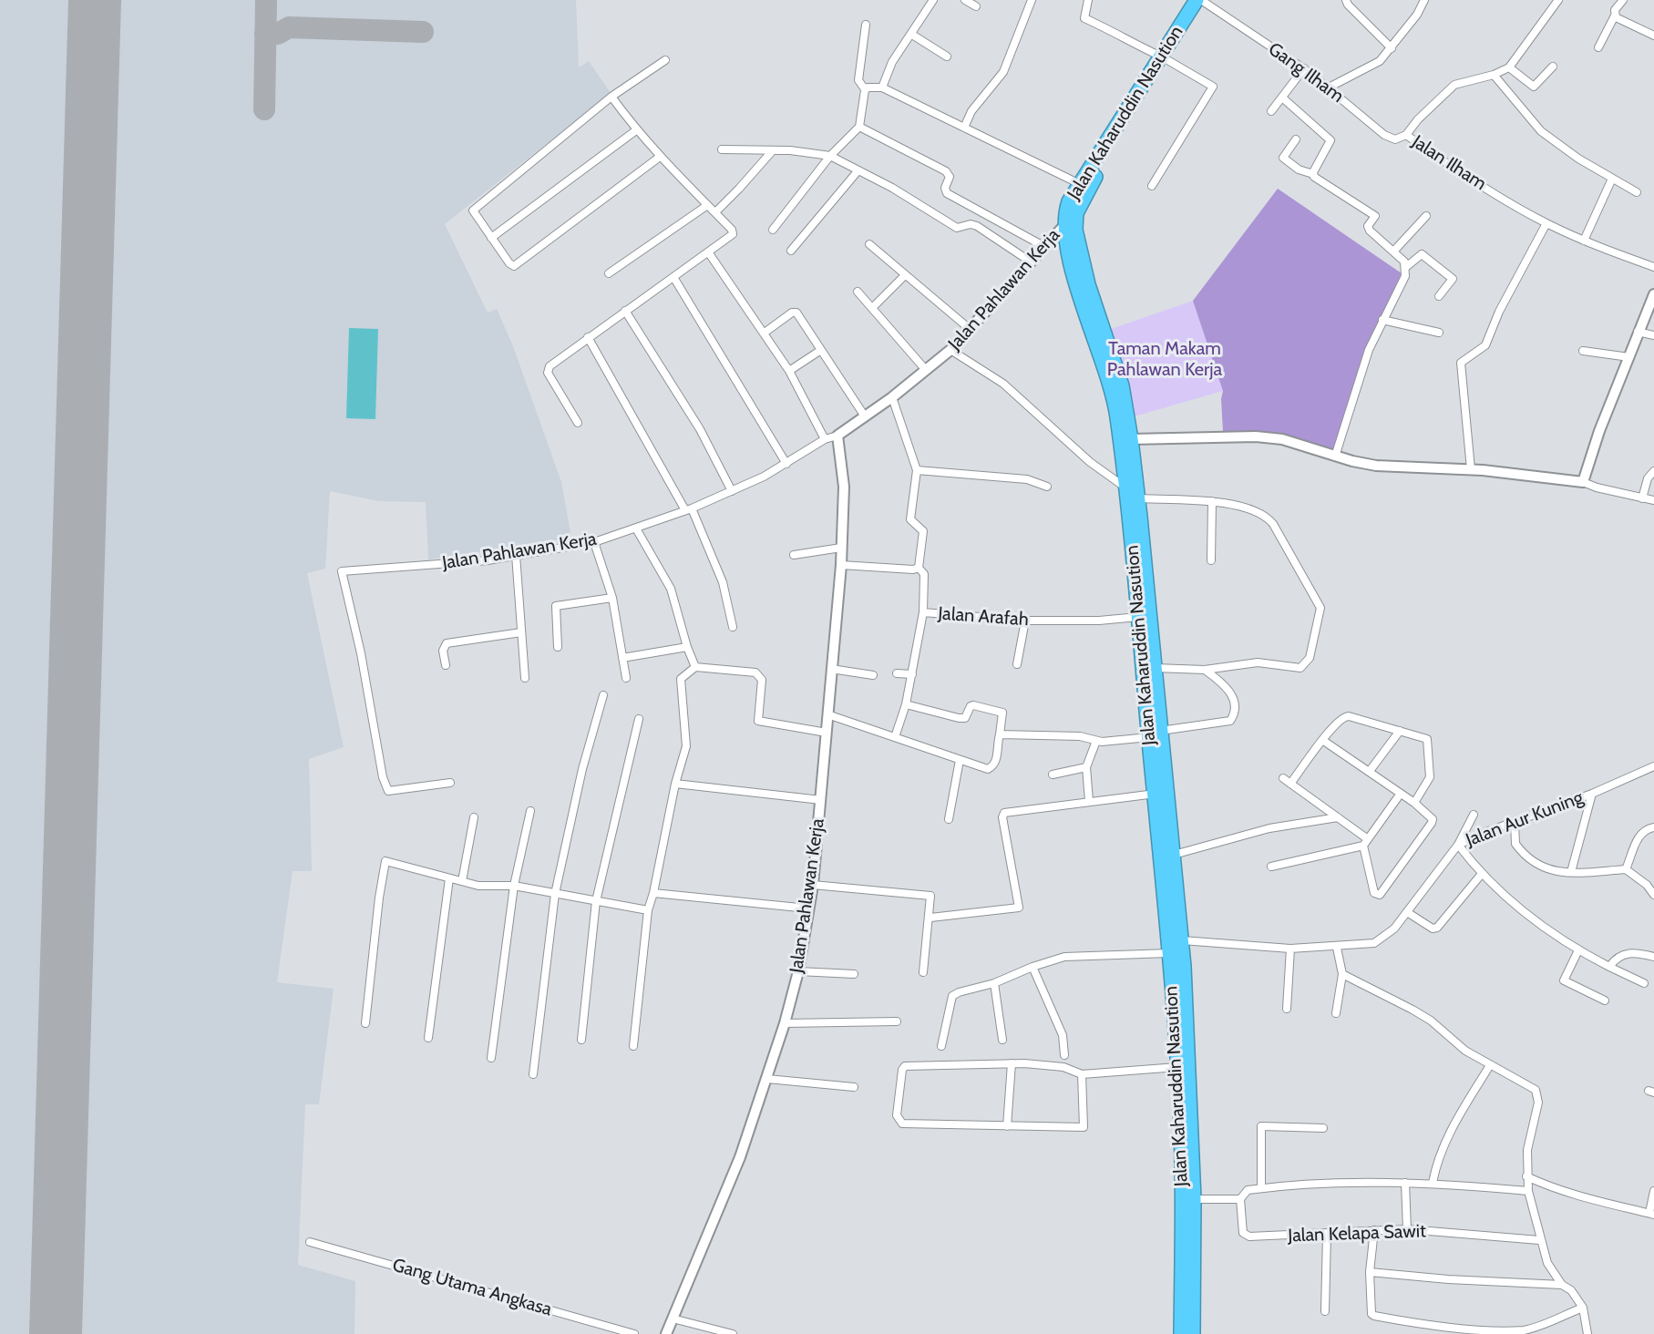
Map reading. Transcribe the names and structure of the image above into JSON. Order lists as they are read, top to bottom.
{
  "streets": {
    "highway": ["Jalan Kaharuddin Nasution"],
    "street": [
      "Gang Ilham",
      "Jalan Ilham",
      "Jalan Pahlawan Kerja",
      "Jalan Arafah",
      "Jalan Aur Kuning",
      "Jalan Kelapa Sawit",
      "Gang Utama Angkasa"
    ]
  },
  "crossings": [
    ["Gang Ilham", "Jalan Kaharuddin Nasution"],
    ["Gang Ilham", "Jalan Ilham"],
    ["Jalan Kaharuddin Nasution", "Jalan Pahlawan Kerja"],
    ["Jalan Kaharuddin Nasution", "Jalan Arafah"],
    ["Jalan Kaharuddin Nasution", "Jalan Aur Kuning"]
  ],
  "parks": ["Taman Makam Pahlawan Kerja"]
}
